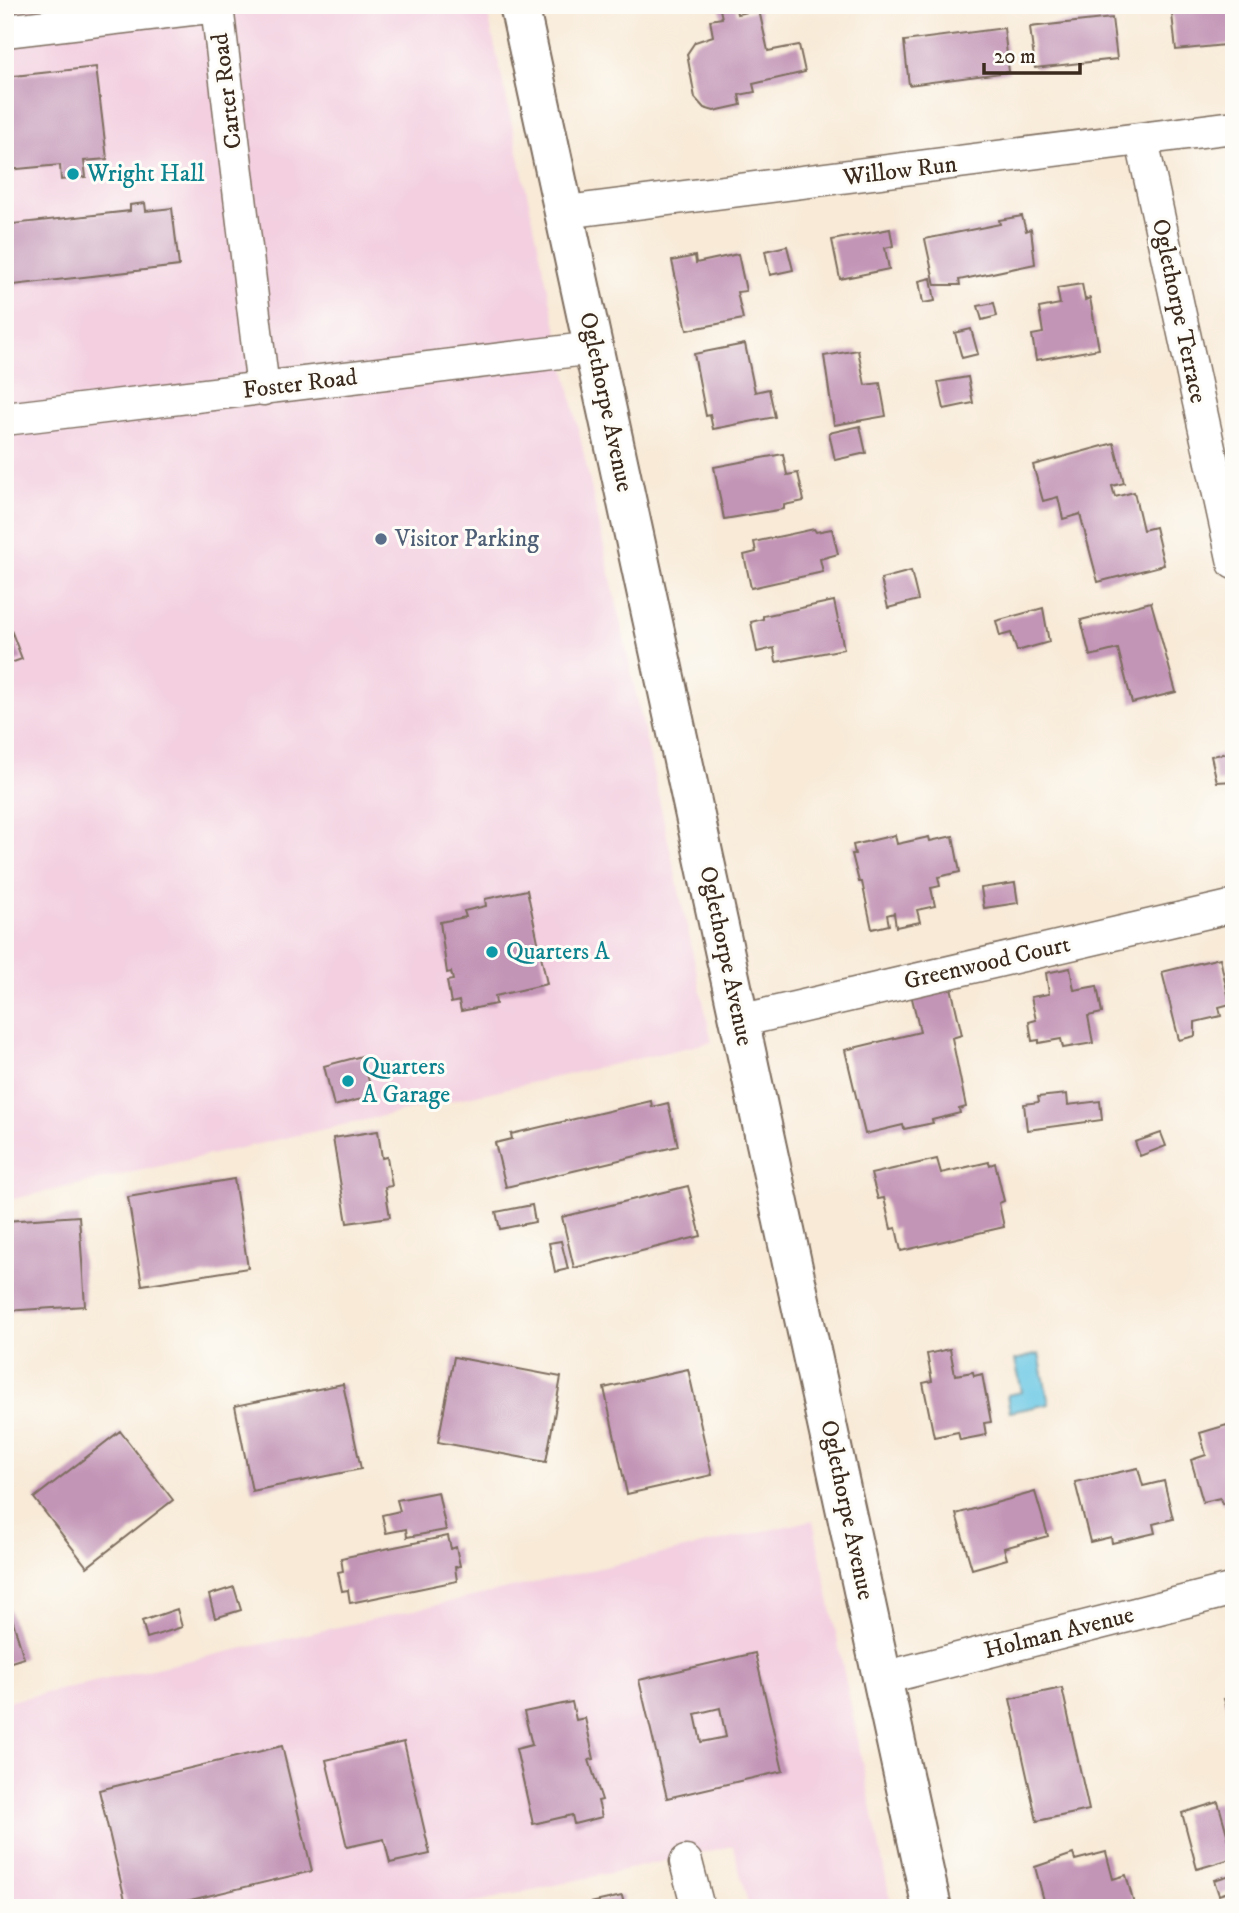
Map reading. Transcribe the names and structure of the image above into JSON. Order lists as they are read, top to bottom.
{
  "streets": {
    "main road": ["Oglethorpe Avenue"],
    "street": [
      "Carter Road",
      "Willow Run",
      "Oglethorpe Terrace",
      "Foster Road",
      "Greenwood Court",
      "Holman Avenue"
    ]
  },
  "crossings": [
    ["Carter Road", "Foster Road"],
    ["Willow Run", "Oglethorpe Terrace"],
    ["Willow Run", "Oglethorpe Avenue"],
    ["Foster Road", "Oglethorpe Avenue"],
    ["Oglethorpe Avenue", "Greenwood Court"],
    ["Oglethorpe Avenue", "Holman Avenue"]
  ],
  "places": [
    "Wright Hall",
    "Visitor Parking",
    "Quarters A",
    "Quarters A Garage"
  ],
  "scale_bar": "20 m"
}
